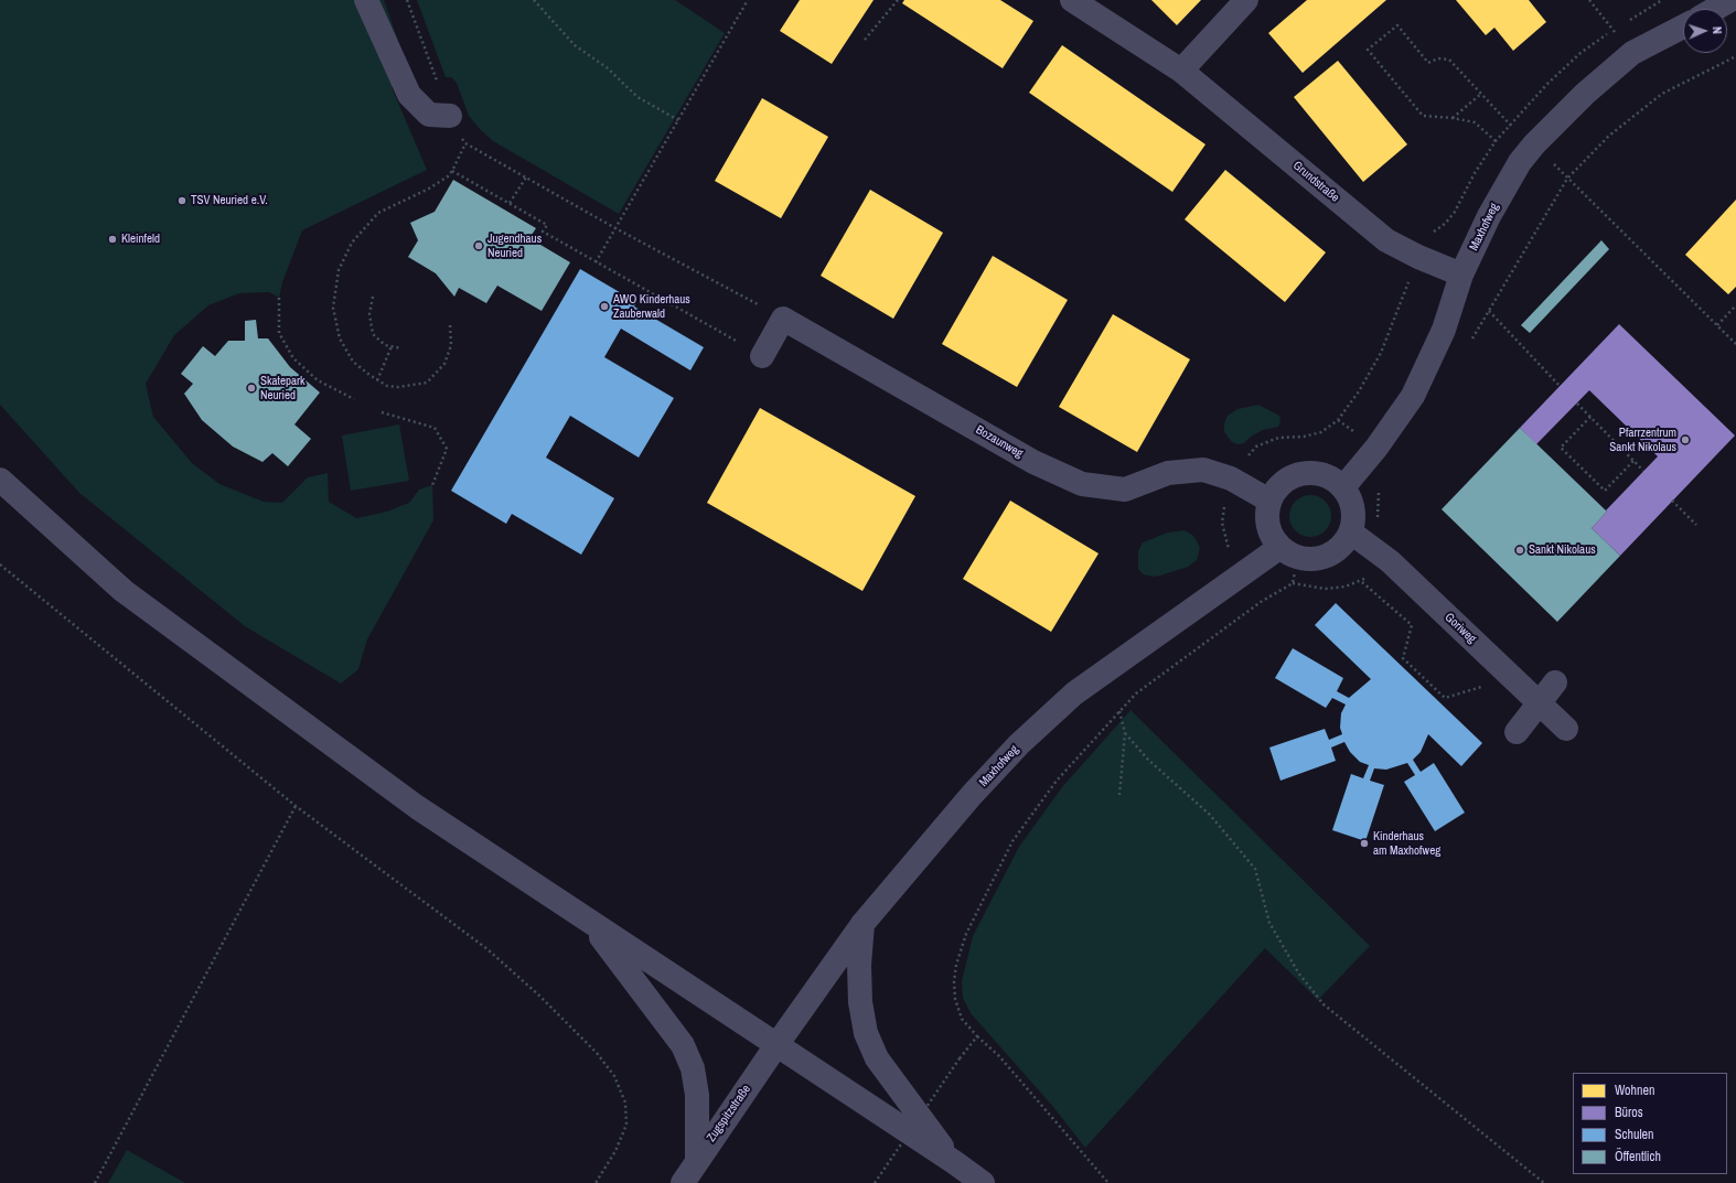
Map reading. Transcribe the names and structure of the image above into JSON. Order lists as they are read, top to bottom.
{
  "streets": {
    "street": [
      "Grundstraße",
      "Maxhofweg",
      "Bozaunweg",
      "Goriweg",
      "Zugspitzstraße"
    ]
  },
  "crossings": [
    ["Grundstraße", "Maxhofweg"],
    ["Maxhofweg", "Bozaunweg"],
    ["Maxhofweg", "Goriweg"],
    ["Maxhofweg", "Zugspitzstraße"],
    ["Bozaunweg", "Goriweg"]
  ],
  "places": [
    "TSV Neuried e.V.",
    "Kleinfeld",
    "Jugendhaus Neuried",
    "AWO Kinderhaus Zauberwald",
    "Skatepark Neuried",
    "Pfarrzentrum Sankt Nikolaus",
    "Sankt Nikolaus",
    "Kinderhaus am Maxhofweg"
  ],
  "legend": [
    "Wohnen",
    "Büros",
    "Schulen",
    "Öffentlich"
  ],
  "north": "right"
}
